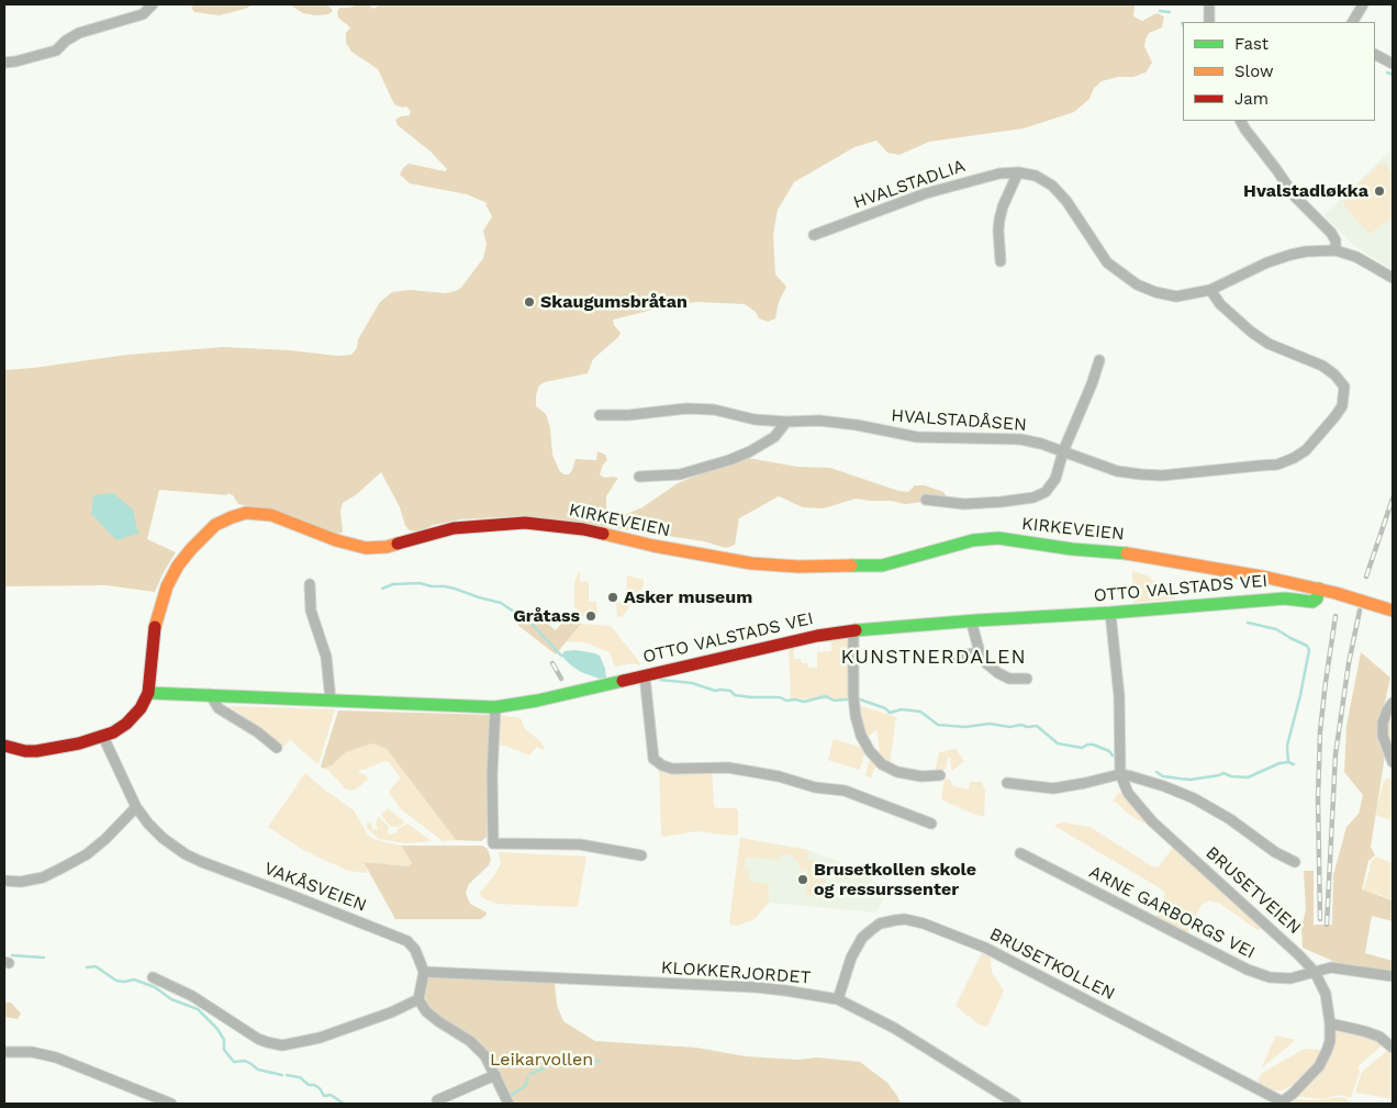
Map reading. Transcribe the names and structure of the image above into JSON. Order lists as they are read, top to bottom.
{
  "streets": {
    "main road": ["KIRKEVEIEN", "OTTO VALSTADS VEI"],
    "street": [
      "HVALSTADLIA",
      "HVALSTADÅSEN",
      "VAKÅSVEIEN",
      "BRUSETVEIEN",
      "ARNE GARBORGS VEI",
      "BRUSETKOLLEN",
      "KLOKKERJORDET"
    ]
  },
  "crossings": [
    ["HVALSTADLIA", "HVALSTADÅSEN"],
    ["KIRKEVEIEN", "OTTO VALSTADS VEI"],
    ["KIRKEVEIEN", "VAKÅSVEIEN"],
    ["OTTO VALSTADS VEI", "BRUSETVEIEN"],
    ["VAKÅSVEIEN", "KLOKKERJORDET"],
    ["BRUSETVEIEN", "ARNE GARBORGS VEI"],
    ["BRUSETVEIEN", "BRUSETKOLLEN"],
    ["BRUSETKOLLEN", "KLOKKERJORDET"]
  ],
  "districts": ["KUNSTNERDALEN"],
  "parks": ["Leikarvollen"],
  "places": [
    "Hvalstadløkka",
    "Skaugumsbråtan",
    "Asker museum",
    "Gråtass",
    "Brusetkollen skole og ressurssenter"
  ],
  "legend": ["Fast", "Slow", "Jam"]
}
